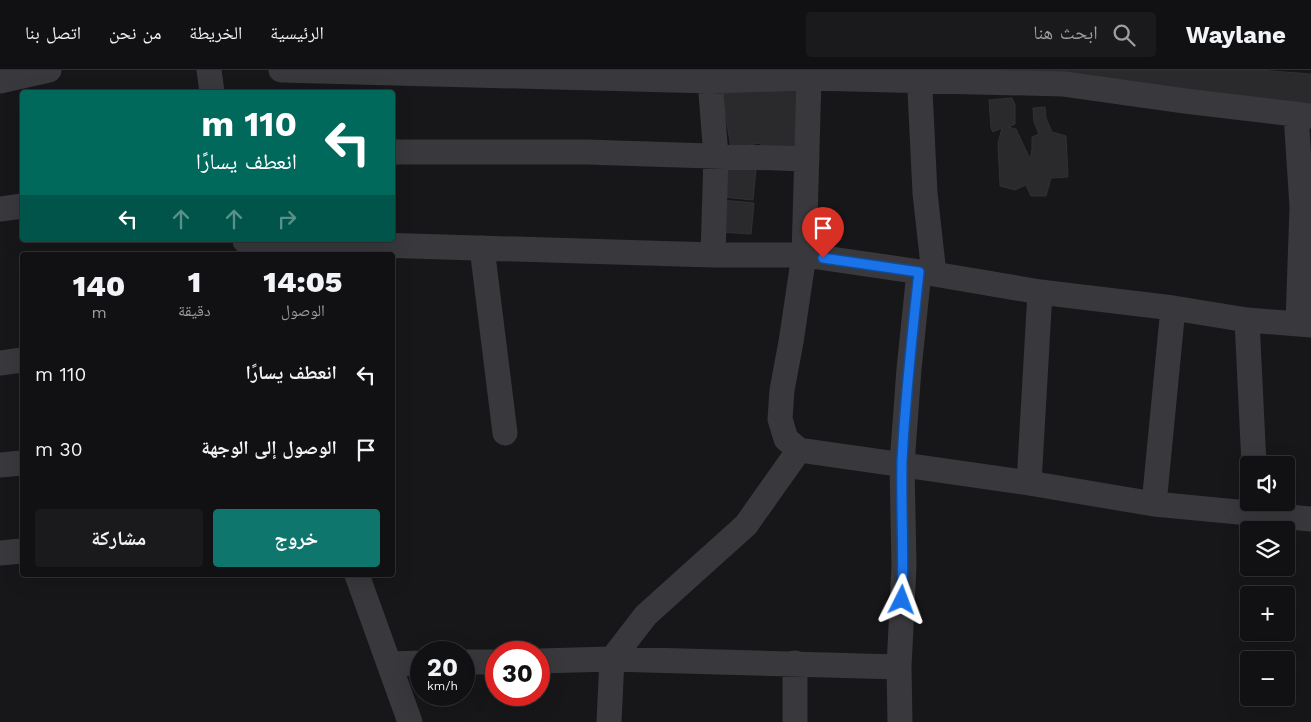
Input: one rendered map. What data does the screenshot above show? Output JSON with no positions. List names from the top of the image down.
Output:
{
  "page": {
    "header": "Waylane",
    "search": "ابحث هنا",
    "nav": [
      "الرئيسية",
      "الخريطة",
      "من نحن",
      "اتصل بنا"
    ],
    "turn": ["110 m", "انعطف يسارًا"],
    "eta": [
      "14:05",
      "الوصول",
      "1",
      "دقيقة",
      "140",
      "m"
    ],
    "list": [
      {
        "name": "انعطف يسارًا",
        "value": "110 m"
      },
      {
        "name": "الوصول إلى الوجهة",
        "value": "30 m"
      }
    ],
    "map_buttons": ["+", "−"],
    "buttons": ["خروج", "مشاركة"],
    "speed": "20 km/h",
    "limit": "30"
  }
}
